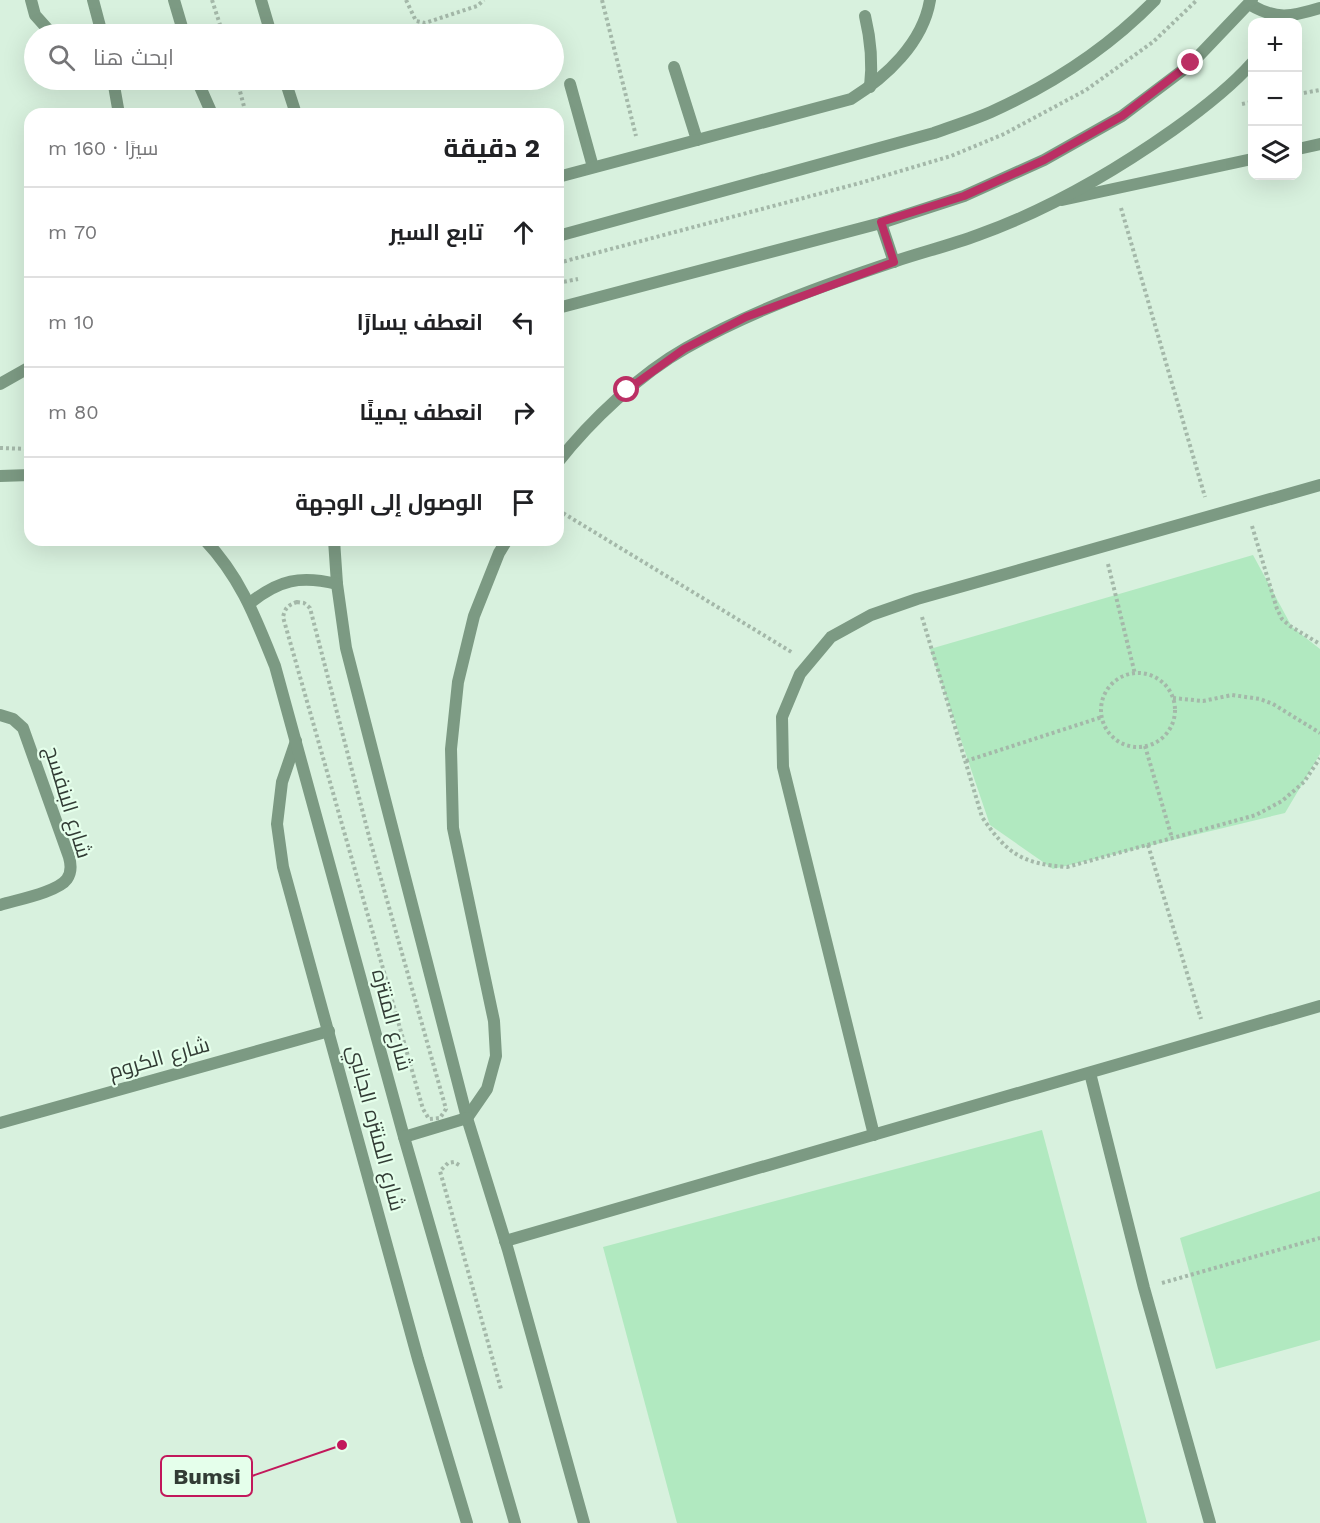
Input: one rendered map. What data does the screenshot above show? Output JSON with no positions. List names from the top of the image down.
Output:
{
  "streets": {
    "street": [
      "شارع البنفسج",
      "شارع المنتزه",
      "شارع الكروم",
      "شارع المنتزه الجانبي"
    ]
  },
  "crossings": [
    ["شارع المنتزه", "شارع المنتزه الجانبي"],
    ["شارع الكروم", "شارع المنتزه الجانبي"]
  ],
  "places": ["Bumsi"],
  "page": {
    "map_buttons": ["+", "−"],
    "search": "ابحث هنا",
    "heading": ["2 دقيقة", "سيرًا · 160 m"],
    "list": [
      ["تابع السير", "70 m"],
      ["انعطف يسارًا", "10 m"],
      ["انعطف يمينًا", "80 m"],
      "الوصول إلى الوجهة"
    ]
  }
}
